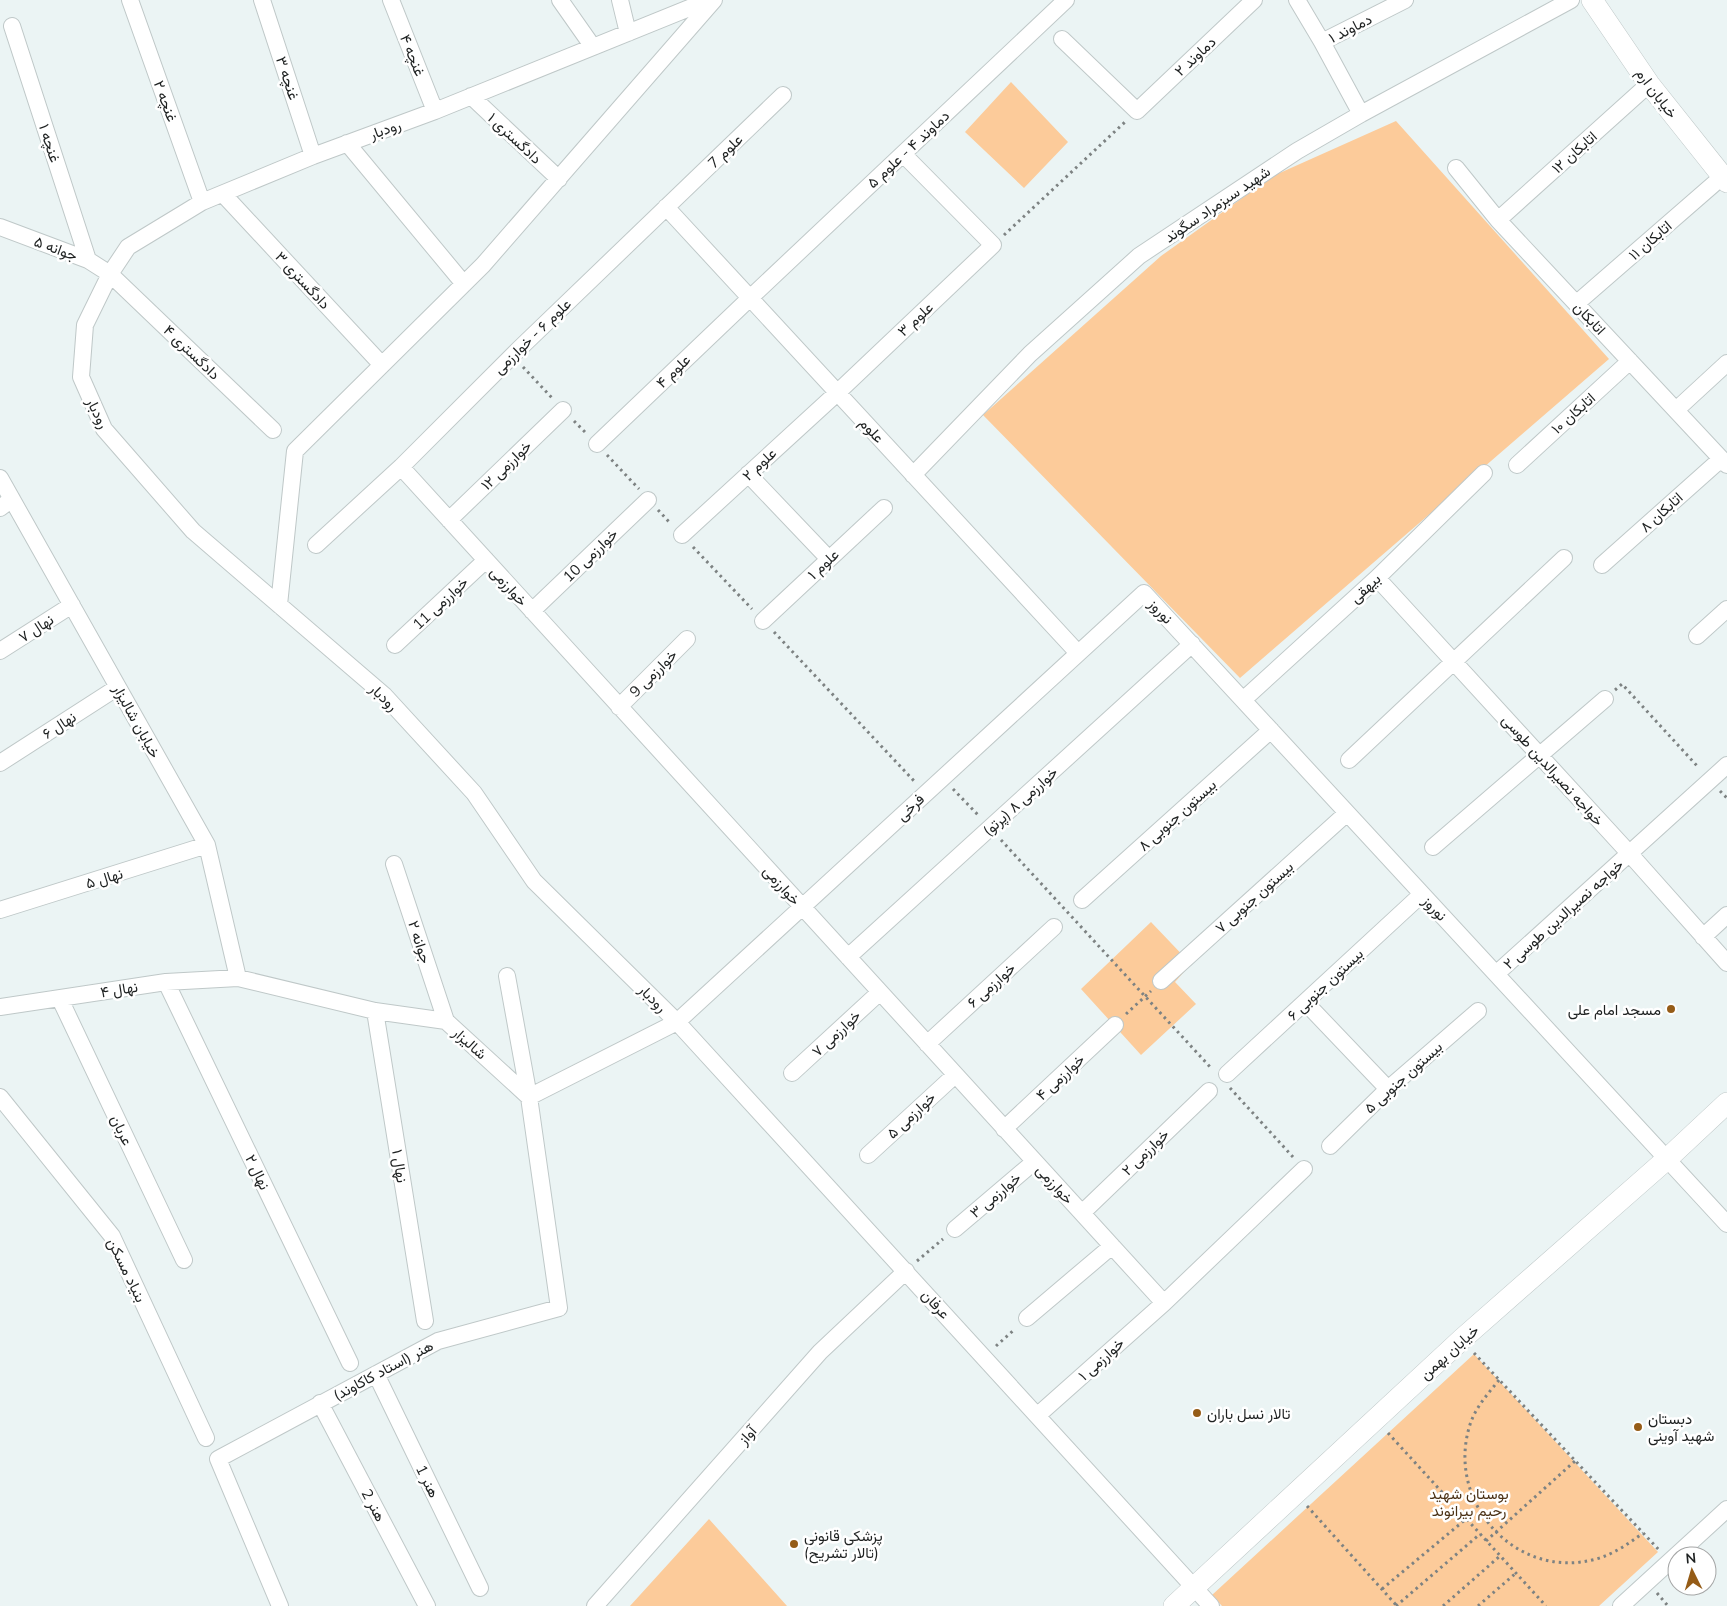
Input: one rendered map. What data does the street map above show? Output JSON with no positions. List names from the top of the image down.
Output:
{
  "streets": {
    "street": [
      "دماوند ۱",
      "غنچه ۴",
      "دماوند ۲",
      "غنچه ۳",
      "خیابان ارم",
      "غنچه ۲",
      "رودبار",
      "دادگستری ۱",
      "غنچه ۱",
      "دماوند ۴ - علوم ۵",
      "علوم 7",
      "اتابکان ۱۲",
      "شهید سبزمراد سگوند",
      "اتابکان ۱۱",
      "جوانه ۵",
      "دادگستری ۳",
      "اتابکان",
      "علوم ۳",
      "علوم ۶ - خوارزمی",
      "دادگستری ۴",
      "علوم ۴",
      "اتابکان ۱۰",
      "علوم",
      "علوم ۲",
      "خوارزمی ۱۲",
      "اتابکان ۸",
      "خوارزمی 10",
      "علوم ۱",
      "خوارزمی",
      "بیهقی",
      "خوارزمی 11",
      "نوروز",
      "نهال ۷",
      "خوارزمی 9",
      "خیابان شالیزار",
      "نهال ۶",
      "خواجه نصیرالدین طوسی",
      "خوارزمی ۸ (پرتو)",
      "فرخی",
      "بیستون جنوبی ۸",
      "نهال ۵",
      "بیستون جنوبی ۷",
      "خواجه نصیرالدین طوسی ۲",
      "جوانه ۲",
      "بیستون جنوبی ۶",
      "خوارزمی ۶",
      "نهال ۴",
      "خوارزمی ۷",
      "شالیزار",
      "خوارزمی ۴",
      "بیستون جنوبی ۵",
      "خوارزمی ۵",
      "عربان",
      "خوارزمی ۲",
      "نهال ۱",
      "نهال ۲",
      "خوارزمی ۳",
      "بنیاد مسکن",
      "عرفان",
      "خیابان بهمن",
      "خوارزمی ۱",
      "هنر (استاد کاکاوند)",
      "آواز",
      "هنر 1",
      "هنر 2"
    ]
  },
  "crossings": [
    ["غنچه ۴", "رودبار"],
    ["غنچه ۳", "رودبار"],
    ["خیابان ارم", "اتابکان ۱۲"],
    ["خیابان ارم", "اتابکان ۱۱"],
    ["غنچه ۲", "رودبار"],
    ["رودبار", "دادگستری ۱"],
    ["رودبار", "جوانه ۵"],
    ["رودبار", "دادگستری ۳"],
    ["رودبار", "دادگستری ۴"],
    ["رودبار", "فرخی"],
    ["رودبار", "عرفان"],
    ["غنچه ۱", "جوانه ۵"],
    ["دماوند ۴ - علوم ۵", "علوم ۴"],
    ["دماوند ۴ - علوم ۵", "علوم"],
    ["علوم 7", "علوم ۶ - خوارزمی"],
    ["علوم 7", "علوم"],
    ["اتابکان ۱۲", "اتابکان"],
    ["شهید سبزمراد سگوند", "علوم"],
    ["اتابکان ۱۱", "اتابکان"],
    ["جوانه ۵", "دادگستری ۴"],
    ["اتابکان", "اتابکان ۱۰"],
    ["اتابکان", "اتابکان ۸"],
    ["علوم ۳", "علوم"],
    ["علوم ۳", "علوم ۲"],
    ["علوم ۶ - خوارزمی", "علوم"],
    ["علوم ۶ - خوارزمی", "خوارزمی"],
    ["علوم ۴", "علوم"],
    ["علوم", "علوم ۲"],
    ["علوم", "فرخی"],
    ["خوارزمی ۱۲", "خوارزمی"],
    ["خوارزمی 10", "خوارزمی"],
    ["خوارزمی", "خوارزمی 11"],
    ["خوارزمی", "خوارزمی 9"],
    ["خوارزمی", "خوارزمی ۸ (پرتو)"],
    ["خوارزمی", "فرخی"],
    ["خوارزمی", "خوارزمی ۶"],
    ["خوارزمی", "خوارزمی ۷"],
    ["خوارزمی", "خوارزمی ۴"],
    ["خوارزمی", "خوارزمی ۵"],
    ["خوارزمی", "خوارزمی ۲"],
    ["خوارزمی", "خوارزمی ۳"],
    ["خوارزمی", "خوارزمی ۱"],
    ["بیهقی", "نوروز"],
    ["بیهقی", "خواجه نصیرالدین طوسی"],
    ["نوروز", "خوارزمی ۸ (پرتو)"],
    ["نوروز", "فرخی"],
    ["نوروز", "بیستون جنوبی ۸"],
    ["نوروز", "بیستون جنوبی ۷"],
    ["نوروز", "خواجه نصیرالدین طوسی ۲"],
    ["نوروز", "بیستون جنوبی ۶"],
    ["نوروز", "خیابان بهمن"],
    ["نهال ۷", "خیابان شالیزار"],
    ["خیابان شالیزار", "نهال ۶"],
    ["خیابان شالیزار", "نهال ۵"],
    ["خیابان شالیزار", "نهال ۴"],
    ["خیابان شالیزار", "شالیزار"],
    ["خواجه نصیرالدین طوسی", "خواجه نصیرالدین طوسی ۲"],
    ["فرخی", "عرفان"],
    ["جوانه ۲", "شالیزار"],
    ["نهال ۴", "شالیزار"],
    ["نهال ۴", "عربان"],
    ["نهال ۴", "نهال ۲"],
    ["شالیزار", "نهال ۱"],
    ["شالیزار", "هنر (استاد کاکاوند)"],
    ["عرفان", "خیابان بهمن"],
    ["عرفان", "خوارزمی ۱"],
    ["عرفان", "آواز"],
    ["هنر (استاد کاکاوند)", "هنر 1"],
    ["هنر (استاد کاکاوند)", "هنر 2"]
  ],
  "parks": ["بوستان شهید رحیم بیرانوند"],
  "places": [
    "مسجد امام علی",
    "تالار نسل باران",
    "دبستان شهید آوینی",
    "پزشکی قانونی (تالار تشریح)"
  ],
  "north": "top"
}
